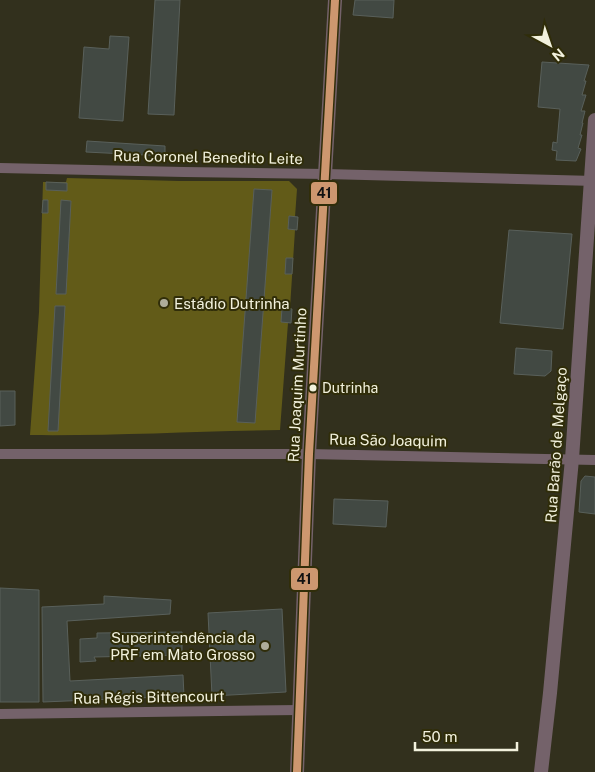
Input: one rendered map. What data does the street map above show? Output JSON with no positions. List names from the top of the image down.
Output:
{
  "streets": {
    "street": [
      "Rua Coronel Benedito Leite",
      "Rua Joaquim Murtinho",
      "Rua São Joaquim",
      "Rua Barão de Melgaço",
      "Rua Régis Bittencourt"
    ]
  },
  "crossings": [
    ["Rua Coronel Benedito Leite", "Rua Joaquim Murtinho"],
    ["Rua Coronel Benedito Leite", "Rua Barão de Melgaço"],
    ["Rua Joaquim Murtinho", "Rua São Joaquim"],
    ["Rua Joaquim Murtinho", "Rua Régis Bittencourt"],
    ["Rua São Joaquim", "Rua Barão de Melgaço"]
  ],
  "places": ["Estádio Dutrinha", "Dutrinha", "Superintendência da PRF em Mato Grosso"],
  "lines": ["transit line 41"],
  "scale_bar": "50 m",
  "north": "bottom right"
}
